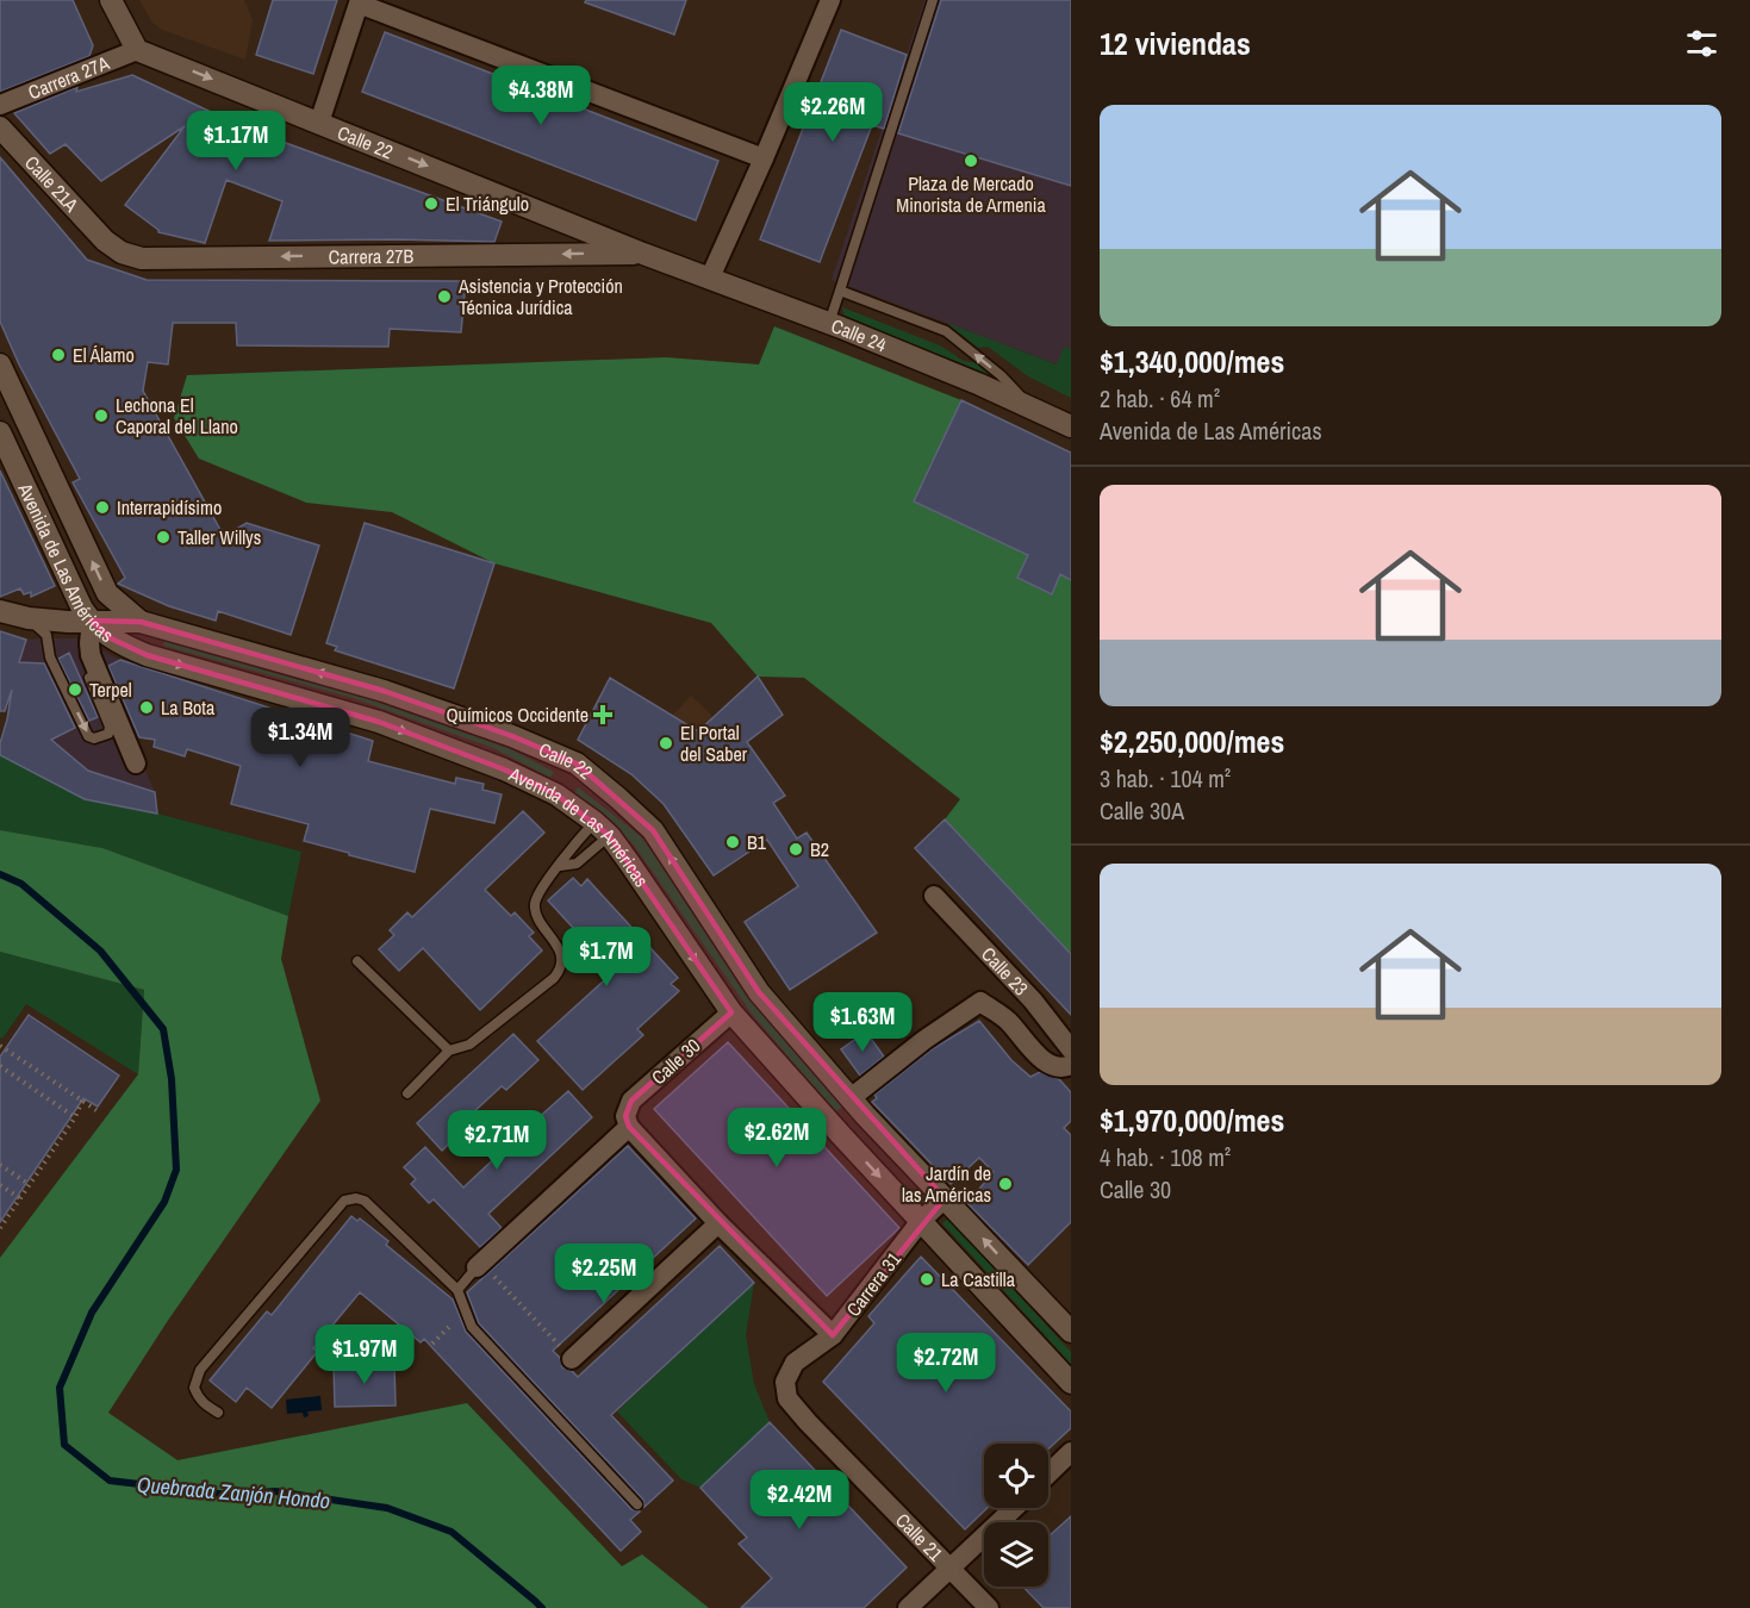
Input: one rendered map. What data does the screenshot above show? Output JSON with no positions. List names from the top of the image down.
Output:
{
  "streets": {
    "main road": [
      "Calle 22",
      "Calle 21A",
      "Carrera 27B",
      "Calle 24",
      "Avenida de Las Américas"
    ],
    "street": [
      "Carrera 27A",
      "Calle 23",
      "Calle 30",
      "Carrera 31",
      "Calle 21"
    ]
  },
  "crossings": [
    ["Carrera 27A", "Calle 22"],
    ["Calle 22", "Carrera 27B"],
    ["Calle 22", "Calle 24"],
    ["Calle 22", "Avenida de Las Américas"],
    ["Calle 21A", "Carrera 27B"],
    ["Carrera 27B", "Calle 24"],
    ["Avenida de Las Américas", "Calle 30"],
    ["Avenida de Las Américas", "Carrera 31"],
    ["Carrera 31", "Calle 21"]
  ],
  "one_way": ["Carrera 27B"],
  "water": ["Quebrada Zanjón Hondo"],
  "places": {
    "other": [
      "Plaza de Mercado Minorista de Armenia",
      "El Triángulo",
      "Asistencia y Protección Técnica Jurídica",
      "El Álamo",
      "Lechona El Caporal del Llano",
      "Interrapidísimo",
      "Taller Willys",
      "Terpel",
      "La Bota",
      "El Portal del Saber",
      "B1",
      "B2",
      "Jardín de las Américas",
      "La Castilla"
    ],
    "health": ["Químicos Occidente"]
  },
  "page": {
    "heading": "12 viviendas",
    "price": [
      "$4.38M",
      "$2.26M",
      "$1.17M",
      "$1.34M",
      "$1.7M",
      "$1.63M",
      "$2.62M",
      "$2.71M",
      "$2.25M",
      "$1.97M",
      "$2.72M",
      "$2.42M"
    ],
    "list": [
      {
        "name": "$1,340,000/mes",
        "note": "2 hab. · 64 m² · Avenida de Las Américas"
      },
      {
        "name": "$2,250,000/mes",
        "note": "3 hab. · 104 m² · Calle 30A"
      },
      {
        "name": "$1,970,000/mes",
        "note": "4 hab. · 108 m² · Calle 30"
      }
    ]
  }
}
